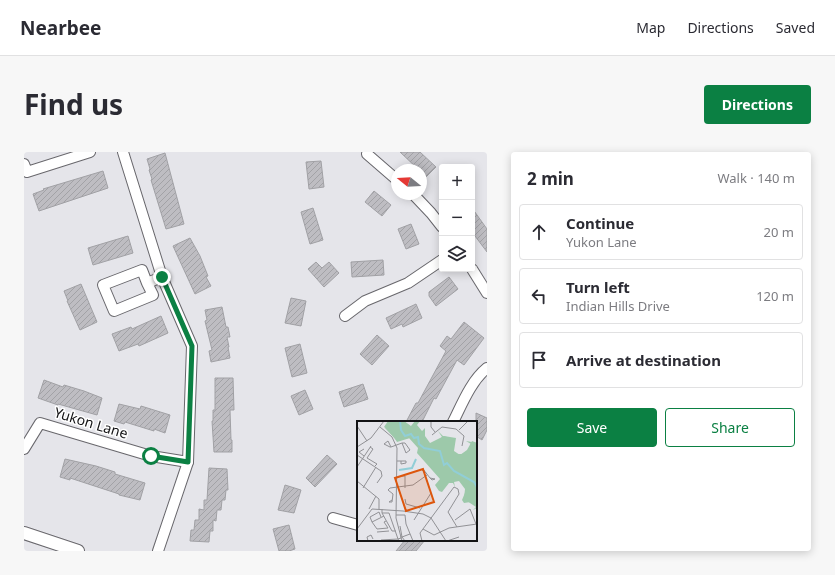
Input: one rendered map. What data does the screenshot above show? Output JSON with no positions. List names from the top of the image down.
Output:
{
  "streets": {
    "street": ["Yukon Lane"]
  },
  "north": "left",
  "page": {
    "header": "Nearbee",
    "nav": ["Map", "Directions", "Saved"],
    "title": "Find us",
    "buttons": [
      "Directions",
      ["Save", "Share"]
    ],
    "heading": ["2 min", "Walk · 140 m"],
    "map_buttons": ["+", "−"],
    "list": [
      ["Continue", "Yukon Lane", "20 m"],
      ["Turn left", "Indian Hills Drive", "120 m"],
      "Arrive at destination"
    ]
  }
}
